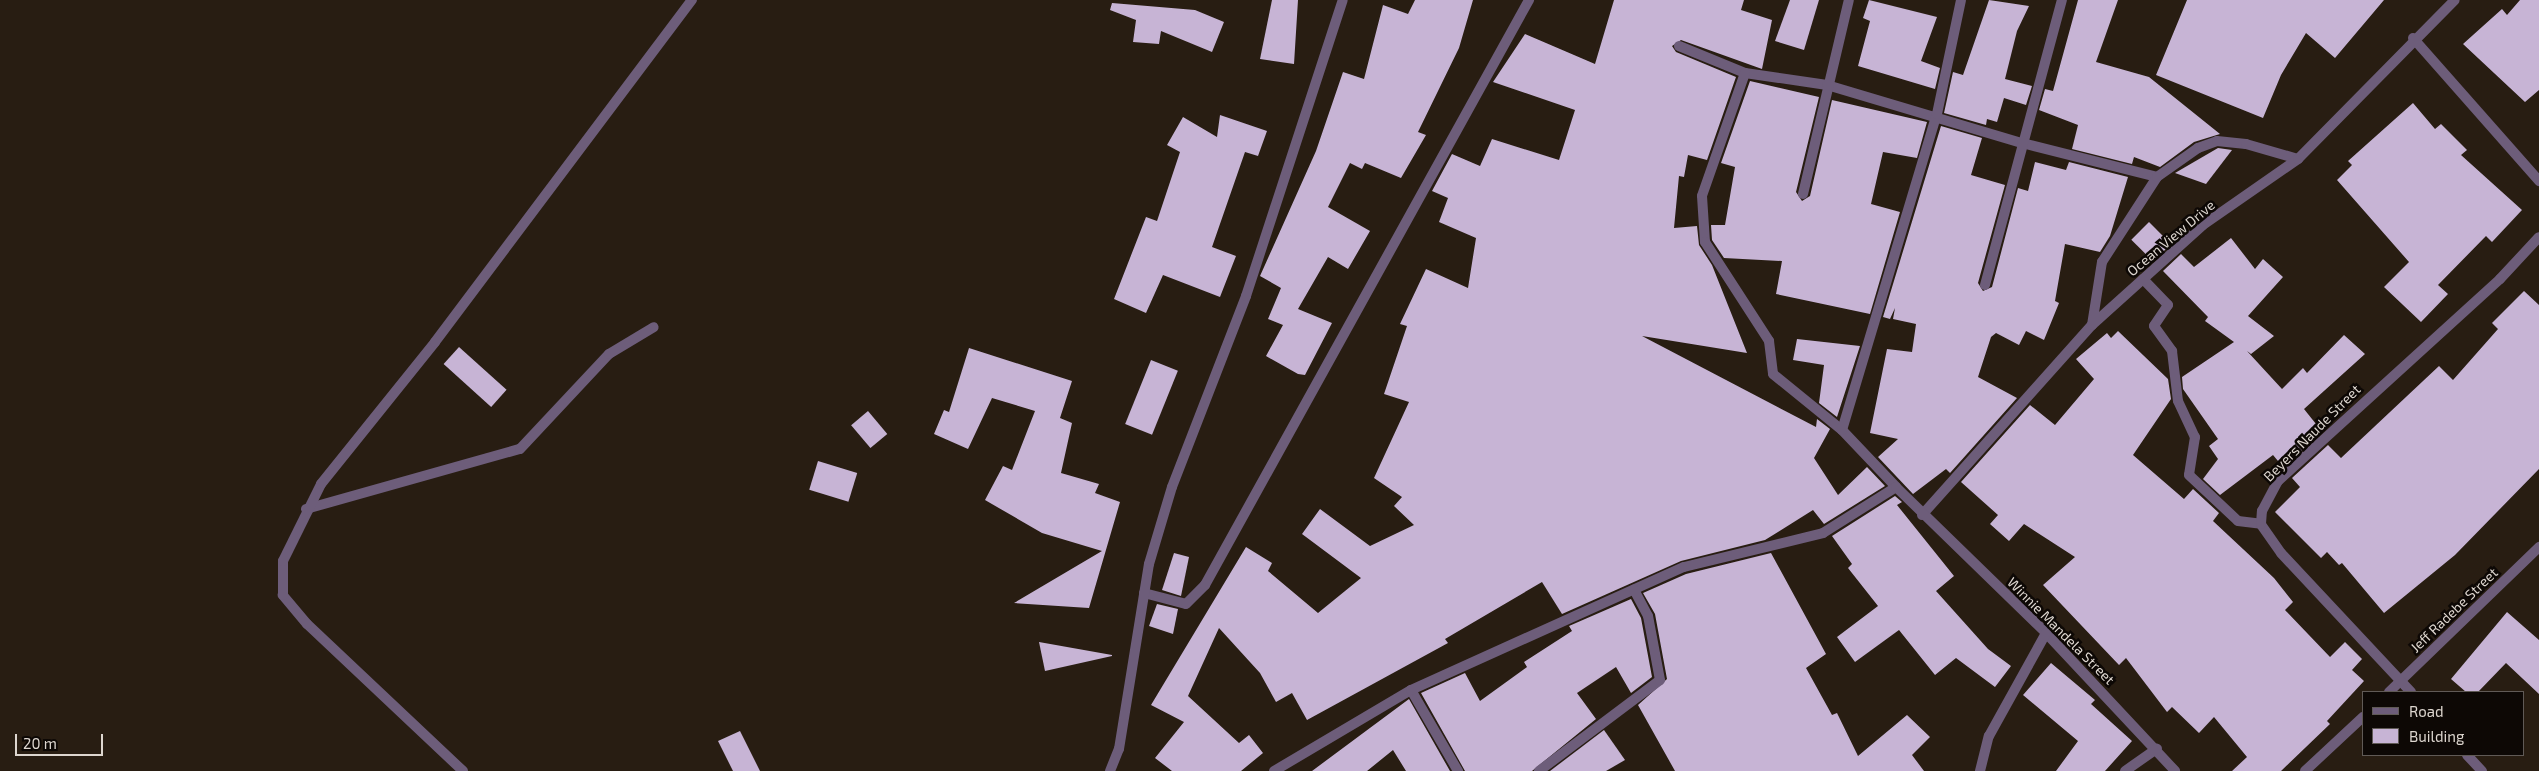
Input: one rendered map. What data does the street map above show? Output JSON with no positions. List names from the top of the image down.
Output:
{
  "streets": {
    "street": [
      "Ocean View Drive",
      "Beyers Naude Street",
      "Jeff Radebe Street",
      "Winnie Mandela Street"
    ]
  },
  "crossings": [
    ["Ocean View Drive", "Winnie Mandela Street"]
  ],
  "legend": ["Road", "Building"],
  "scale_bar": "20 m"
}
